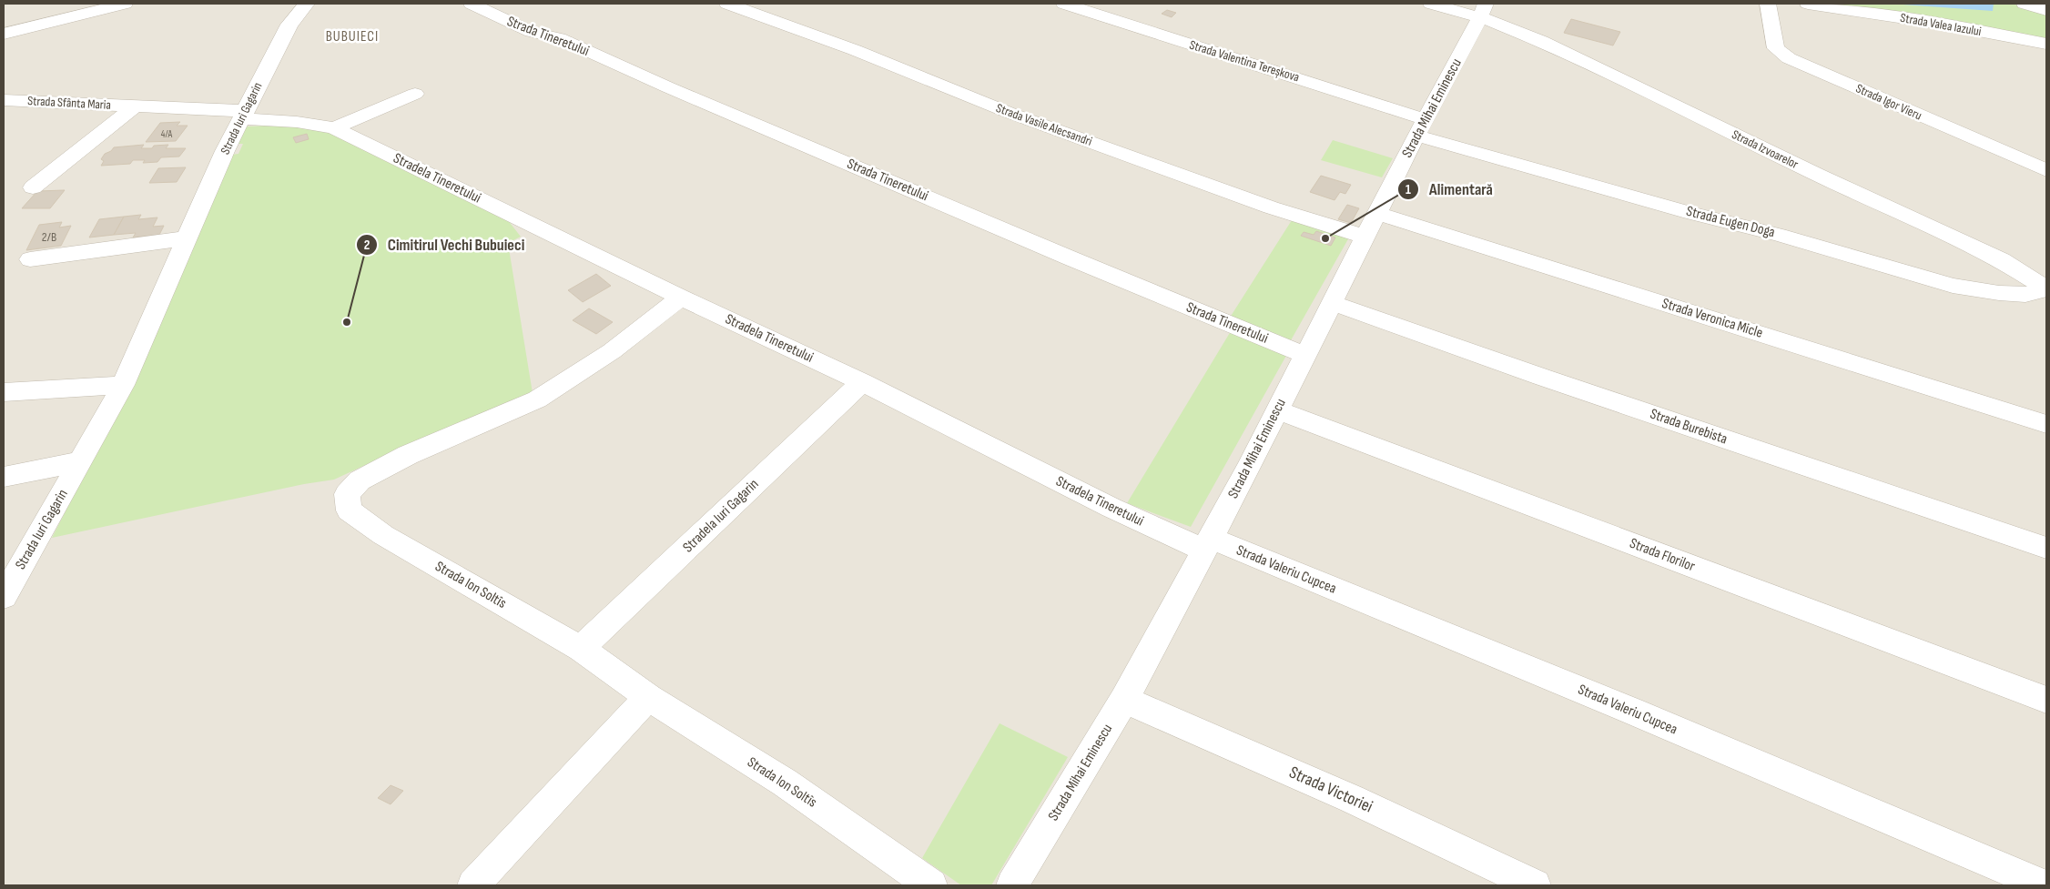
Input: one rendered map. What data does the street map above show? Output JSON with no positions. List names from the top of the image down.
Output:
{
  "streets": {
    "street": [
      "Strada Valea Iazului",
      "Strada Tineretului",
      "Strada Valentina Tereșkova",
      "Strada Igor Vieru",
      "Strada Sfânta Maria",
      "Strada Mihai Eminescu",
      "Strada Iuri Gagarin",
      "Strada Vasile Alecsandri",
      "Strada Izvoarelor",
      "Stradela Tineretului",
      "Strada Eugen Doga",
      "Strada Veronica Micle",
      "Strada Burebista",
      "Stradela Iuri Gagarin",
      "Strada Florilor",
      "Strada Valeriu Cupcea",
      "Strada Ion Soltîs",
      "Strada Victoriei"
    ]
  },
  "crossings": [
    ["Strada Tineretului", "Strada Mihai Eminescu"],
    ["Strada Valentina Tereșkova", "Strada Mihai Eminescu"],
    ["Strada Valentina Tereșkova", "Strada Eugen Doga"],
    ["Strada Sfânta Maria", "Strada Iuri Gagarin"],
    ["Strada Sfânta Maria", "Stradela Tineretului"],
    ["Strada Mihai Eminescu", "Strada Vasile Alecsandri"],
    ["Strada Mihai Eminescu", "Strada Izvoarelor"],
    ["Strada Mihai Eminescu", "Stradela Tineretului"],
    ["Strada Mihai Eminescu", "Strada Eugen Doga"],
    ["Strada Mihai Eminescu", "Strada Veronica Micle"],
    ["Strada Mihai Eminescu", "Strada Burebista"],
    ["Strada Mihai Eminescu", "Strada Florilor"],
    ["Strada Mihai Eminescu", "Strada Valeriu Cupcea"],
    ["Strada Mihai Eminescu", "Strada Victoriei"],
    ["Strada Iuri Gagarin", "Stradela Tineretului"],
    ["Strada Izvoarelor", "Strada Eugen Doga"],
    ["Stradela Tineretului", "Stradela Iuri Gagarin"],
    ["Stradela Tineretului", "Strada Valeriu Cupcea"],
    ["Stradela Tineretului", "Strada Ion Soltîs"],
    ["Stradela Iuri Gagarin", "Strada Ion Soltîs"]
  ],
  "districts": ["BUBUIECI"],
  "places": ["Alimentară", "Cimitirul Vechi Bubuieci"],
  "house_numbers": ["4/A", "2/B"]
}
